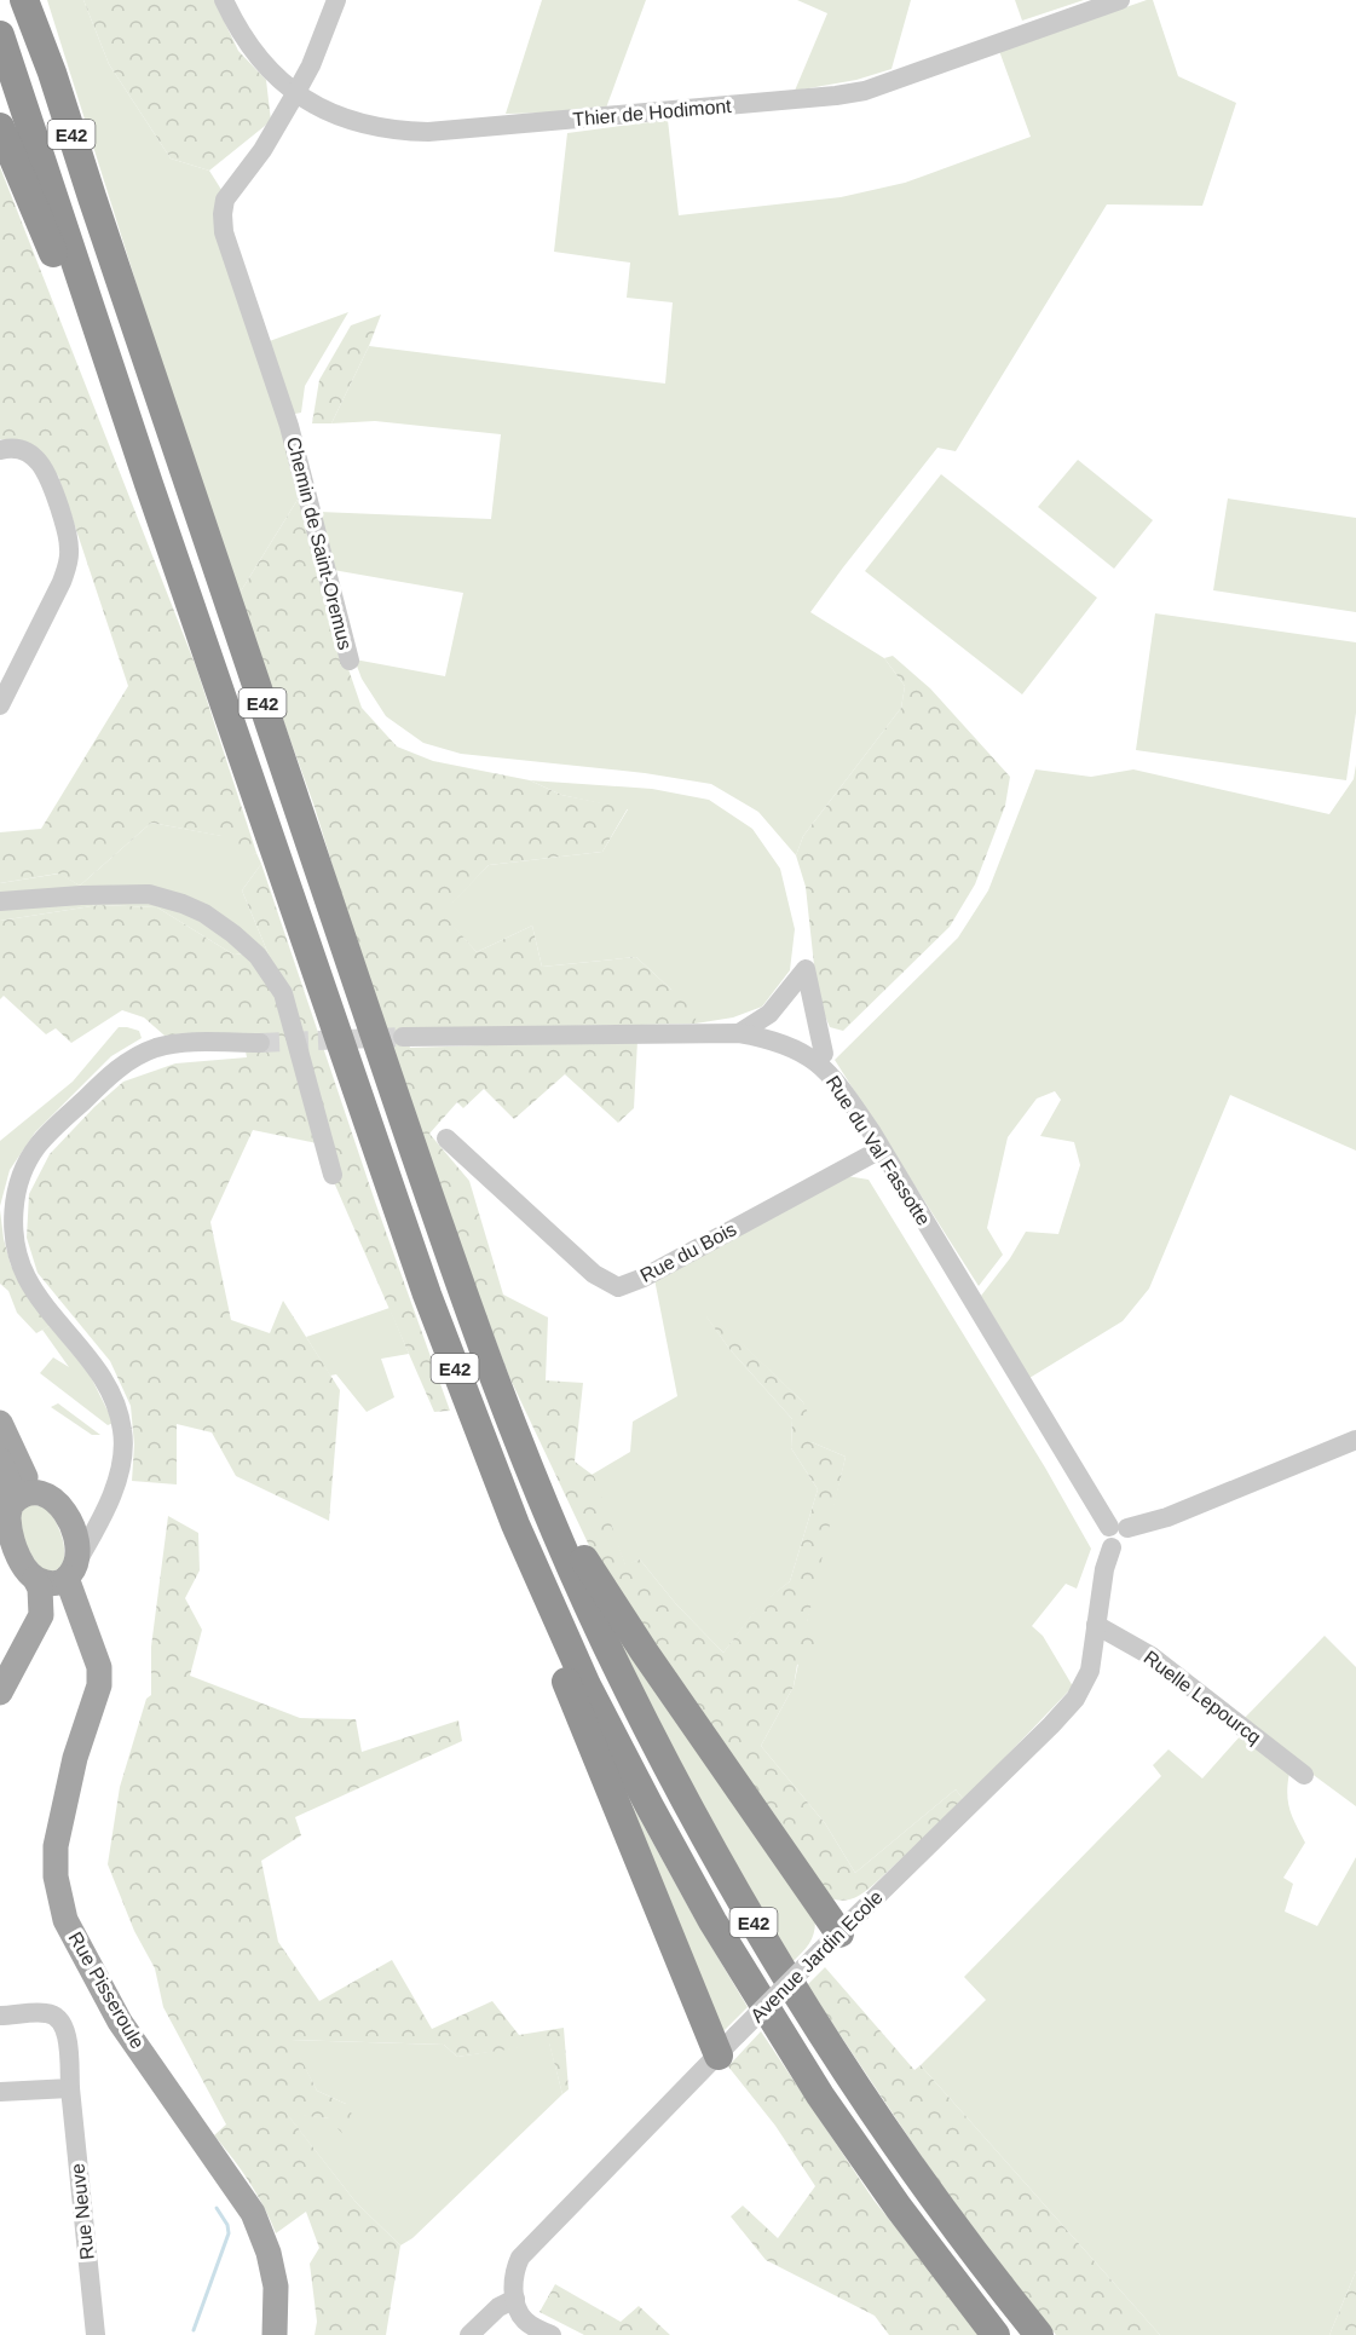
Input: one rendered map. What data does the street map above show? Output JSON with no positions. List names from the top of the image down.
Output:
{
  "streets": {
    "highway": ["E42"],
    "main road": ["Rue Pisseroule"],
    "street": [
      "Thier de Hodimont",
      "Chemin de Saint-Oremus",
      "Rue du Val Fassotte",
      "Rue du Bois",
      "Ruelle Lepourcq",
      "Avenue Jardin Ecole",
      "Rue Neuve"
    ]
  },
  "crossings": [
    ["Thier de Hodimont", "Chemin de Saint-Oremus"],
    ["Rue du Val Fassotte", "Rue du Bois"],
    ["Rue du Val Fassotte", "Avenue Jardin Ecole"],
    ["Ruelle Lepourcq", "Avenue Jardin Ecole"]
  ]
}
